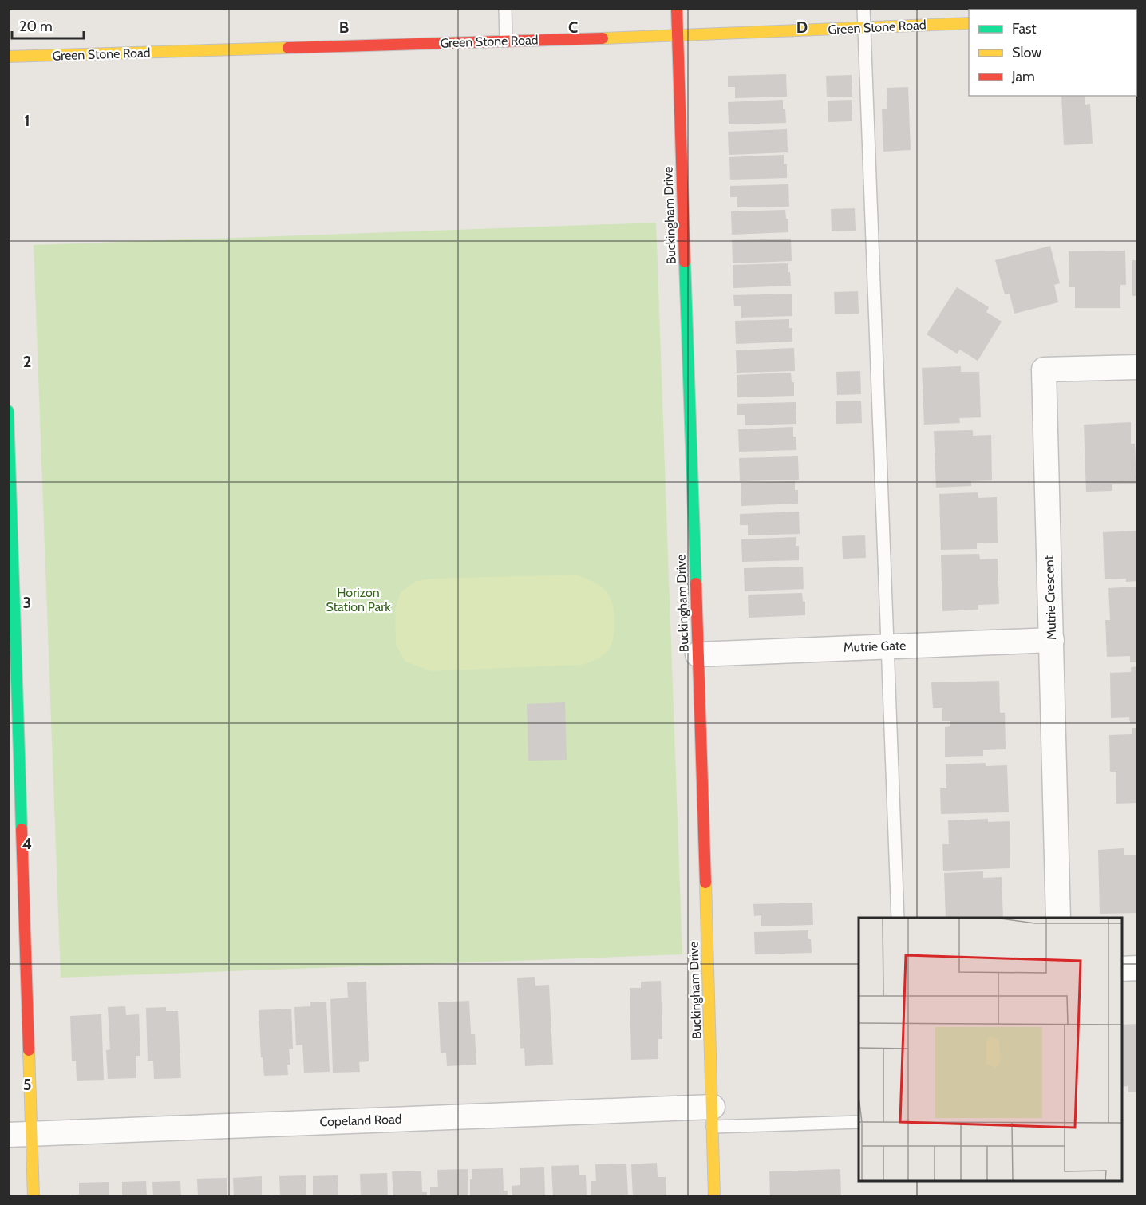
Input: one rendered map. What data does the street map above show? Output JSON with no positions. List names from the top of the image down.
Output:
{
  "streets": {
    "street": [
      "Green Stone Road",
      "Buckingham Drive",
      "Mutrie Crescent",
      "Mutrie Gate",
      "Copeland Road"
    ]
  },
  "crossings": [
    ["Green Stone Road", "Buckingham Drive"],
    ["Buckingham Drive", "Mutrie Gate"],
    ["Buckingham Drive", "Copeland Road"],
    ["Mutrie Crescent", "Mutrie Gate"]
  ],
  "parks": ["Horizon Station Park"],
  "legend": ["Fast", "Slow", "Jam"],
  "scale_bar": "20 m",
  "grid": {
    "columns": ["B", "C", "D"],
    "rows": [
      "1",
      "2",
      "3",
      "4",
      "5"
    ]
  }
}
